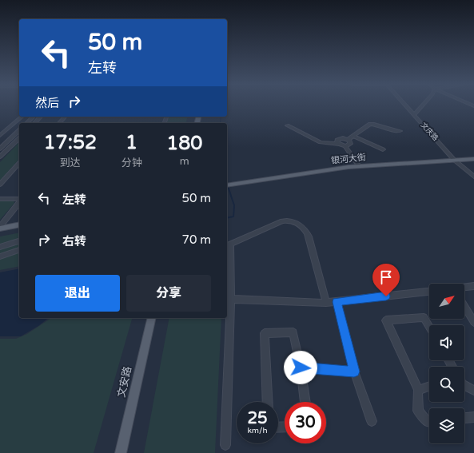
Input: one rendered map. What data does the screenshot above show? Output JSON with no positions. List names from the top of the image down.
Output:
{
  "streets": {
    "main road": ["银河大街", "文安路"],
    "street": ["文庆路"]
  },
  "crossings": [
    ["文庆路", "银河大街"]
  ],
  "north": "top right",
  "page": {
    "turn": ["50 m", "左转"],
    "then": "然后",
    "eta": [
      "17:52",
      "到达",
      "1",
      "分钟",
      "180",
      "m"
    ],
    "list": [
      {
        "name": "左转",
        "value": "50 m"
      },
      {
        "name": "右转",
        "value": "70 m"
      }
    ],
    "buttons": ["退出", "分享"],
    "speed": "25 km/h",
    "limit": "30"
  }
}
